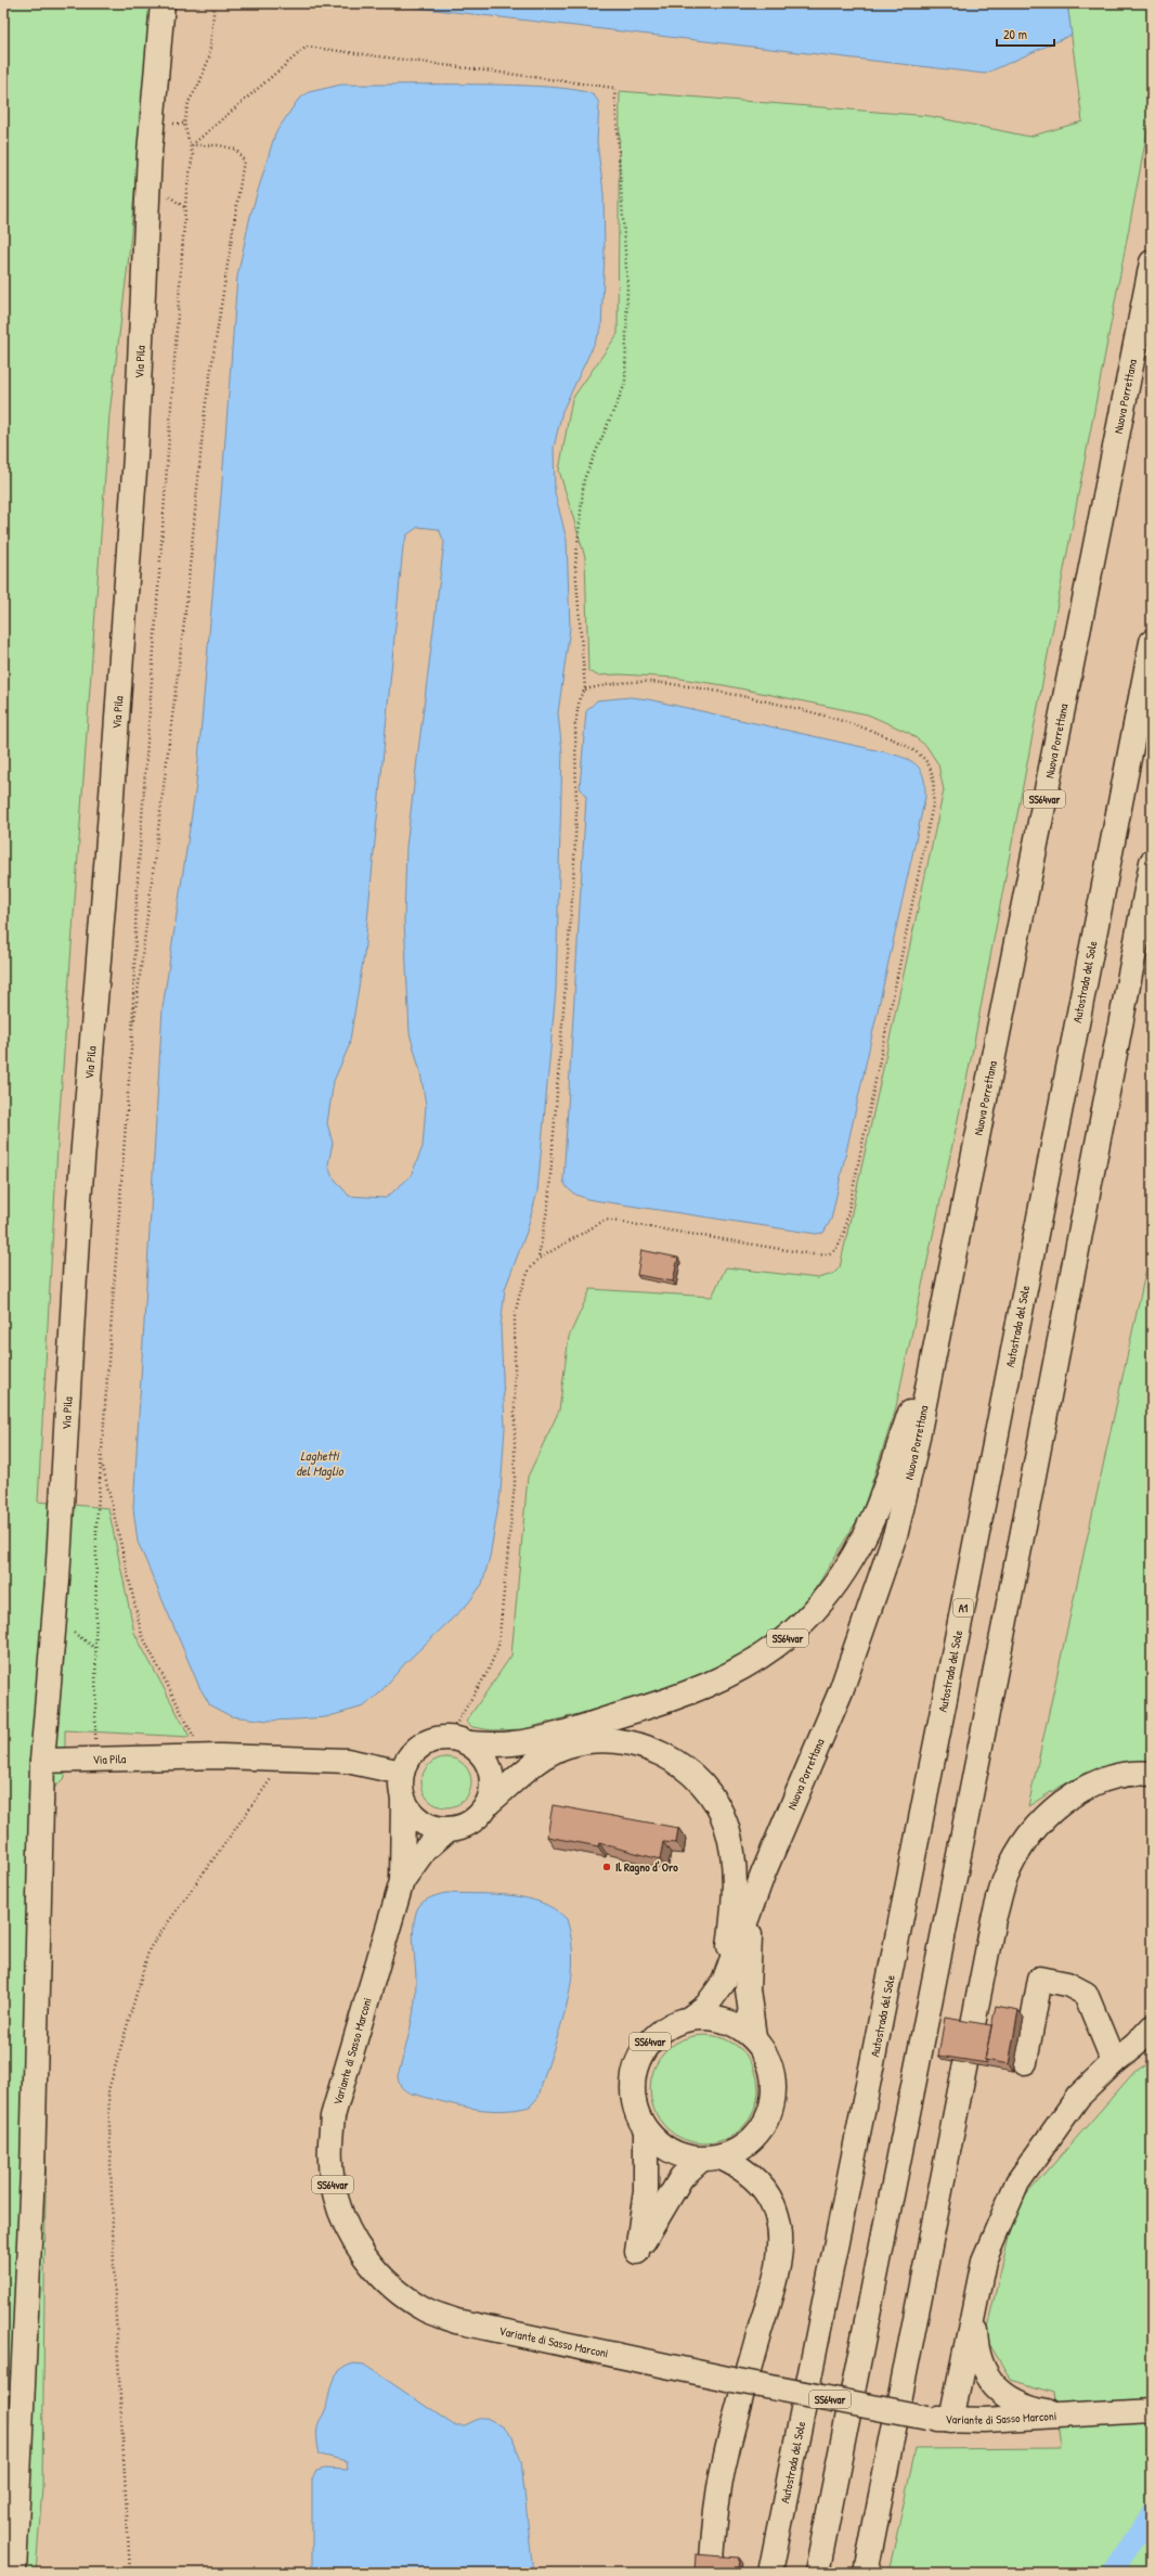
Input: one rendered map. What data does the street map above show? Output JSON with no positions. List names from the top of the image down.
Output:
{
  "streets": {
    "main road": [
      "Via Pila",
      "Nuova Porrettana",
      "SS64var",
      "Autostrada del Sole",
      "A1",
      "Variante di Sasso Marconi"
    ]
  },
  "crossings": [
    ["Via Pila", "SS64var"],
    ["Nuova Porrettana", "SS64var"],
    ["SS64var", "Variante di Sasso Marconi"]
  ],
  "water": ["Laghetti del Maglio"],
  "places": ["Il Ragno d' Oro"],
  "scale_bar": "20 m"
}
